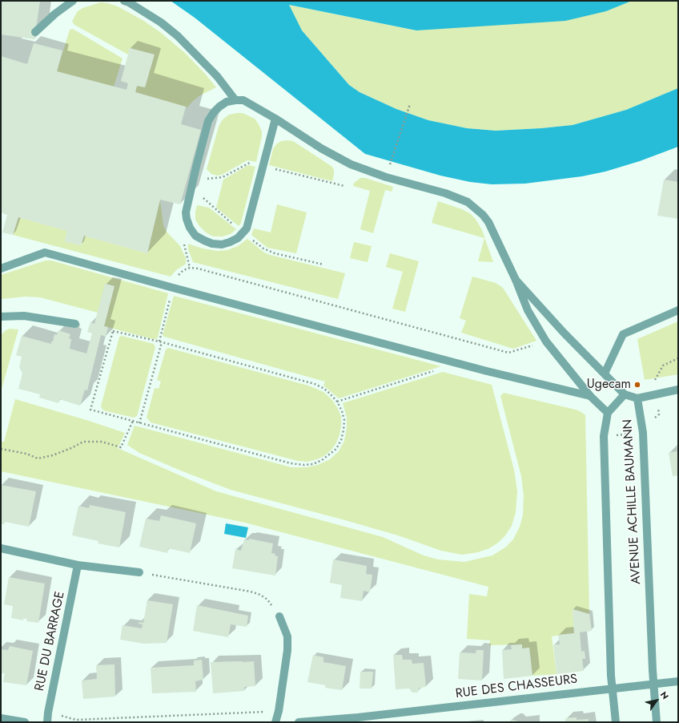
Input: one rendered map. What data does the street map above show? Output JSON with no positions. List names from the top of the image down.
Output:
{
  "streets": {
    "street": ["AVENUE ACHILLE BAUMANN", "RUE DU BARRAGE", "RUE DES CHASSEURS"]
  },
  "crossings": [
    ["AVENUE ACHILLE BAUMANN", "RUE DES CHASSEURS"]
  ],
  "places": ["Ugecam"],
  "north": "top right"
}
